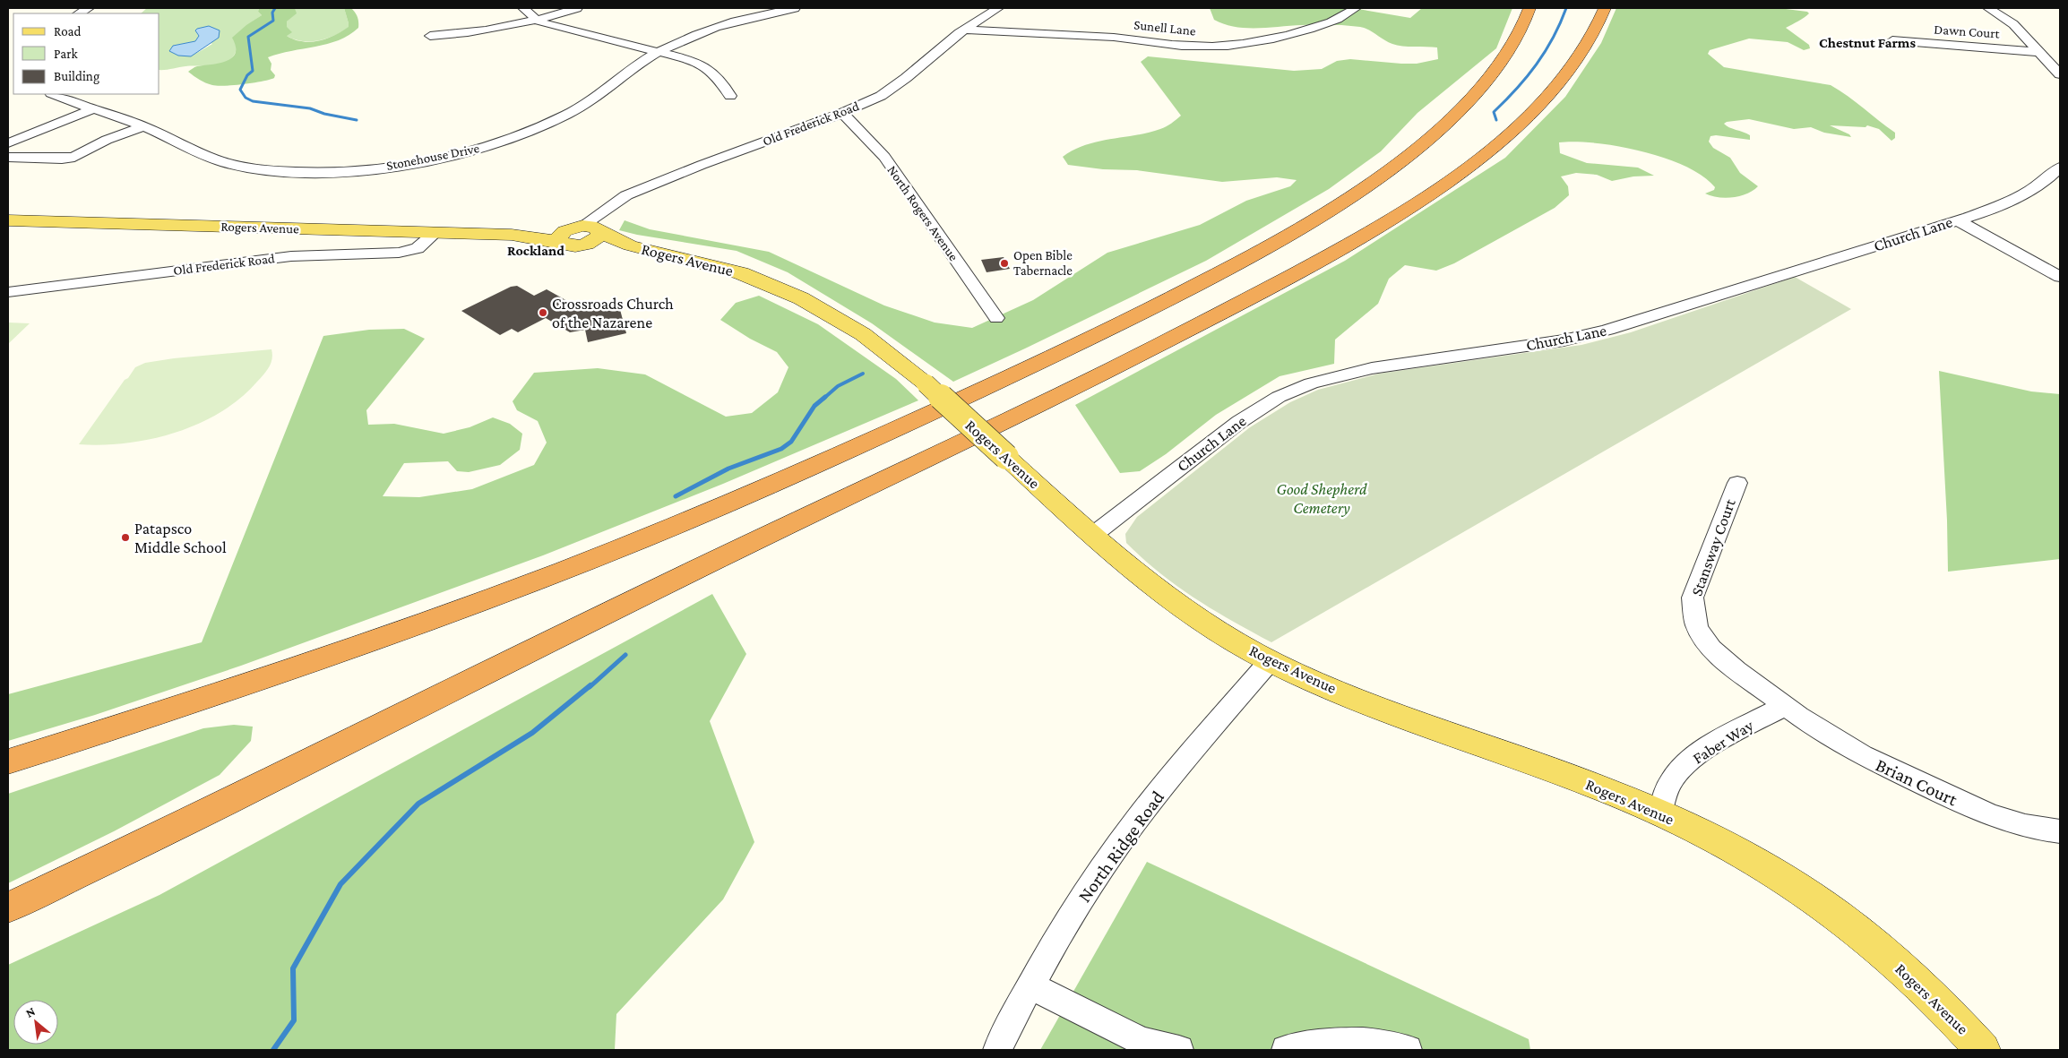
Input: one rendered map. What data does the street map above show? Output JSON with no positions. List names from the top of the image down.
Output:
{
  "streets": {
    "main road": ["Rogers Avenue"],
    "street": [
      "Sunell Lane",
      "Dawn Court",
      "Old Frederick Road",
      "Stonehouse Drive",
      "North Rogers Avenue",
      "Church Lane",
      "Stansway Court",
      "Faber Way",
      "Brian Court",
      "North Ridge Road"
    ]
  },
  "crossings": [
    ["Sunell Lane", "Old Frederick Road"],
    ["Old Frederick Road", "North Rogers Avenue"],
    ["Old Frederick Road", "Rogers Avenue"],
    ["Rogers Avenue", "Church Lane"],
    ["Rogers Avenue", "Faber Way"],
    ["Rogers Avenue", "North Ridge Road"],
    ["Stansway Court", "Faber Way"],
    ["Stansway Court", "Brian Court"],
    ["Faber Way", "Brian Court"]
  ],
  "districts": ["Chestnut Farms", "Rockland"],
  "parks": ["Good Shepherd Cemetery"],
  "places": ["Open Bible Tabernacle", "Crossroads Church of the Nazarene", "Patapsco Middle School"],
  "legend": ["Road", "Park", "Building"],
  "north": "top left"
}
